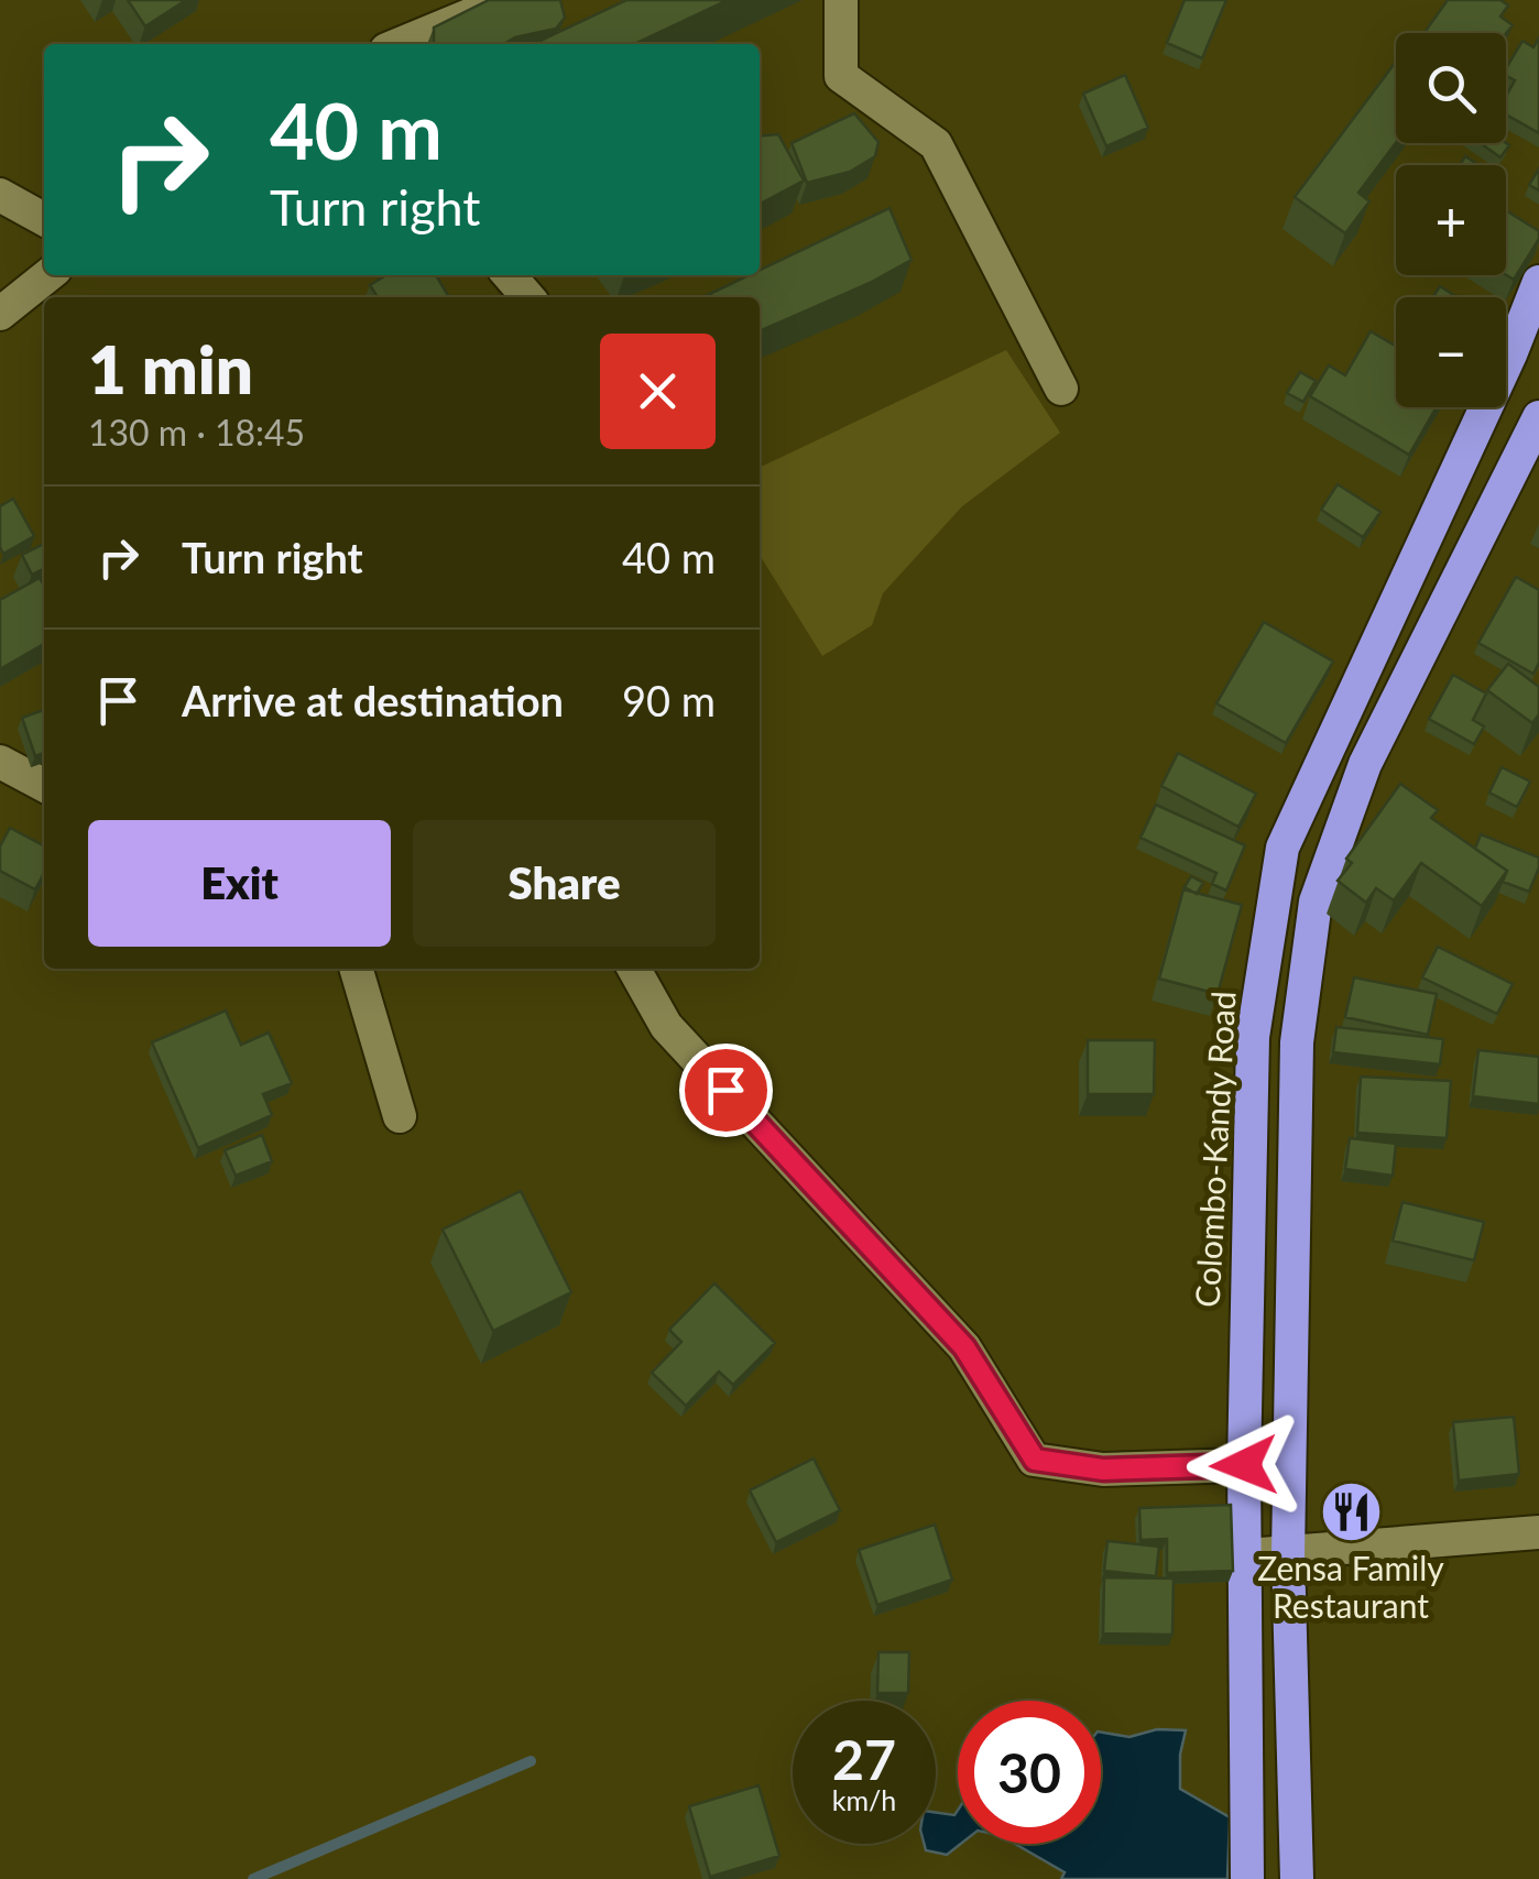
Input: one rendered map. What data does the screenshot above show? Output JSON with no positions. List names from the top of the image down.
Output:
{
  "streets": {
    "highway": ["Colombo-Kandy Road"]
  },
  "places": {
    "restaurant": ["Zensa Family Restaurant"]
  },
  "page": {
    "map_buttons": ["+", "−"],
    "turn": ["40 m", "Turn right"],
    "heading": ["1 min", "130 m · 18:45"],
    "list": [
      {
        "name": "Turn right",
        "value": "40 m"
      },
      {
        "name": "Arrive at destination",
        "value": "90 m"
      }
    ],
    "buttons": ["Exit", "Share"],
    "speed": "27 km/h",
    "limit": "30"
  }
}
